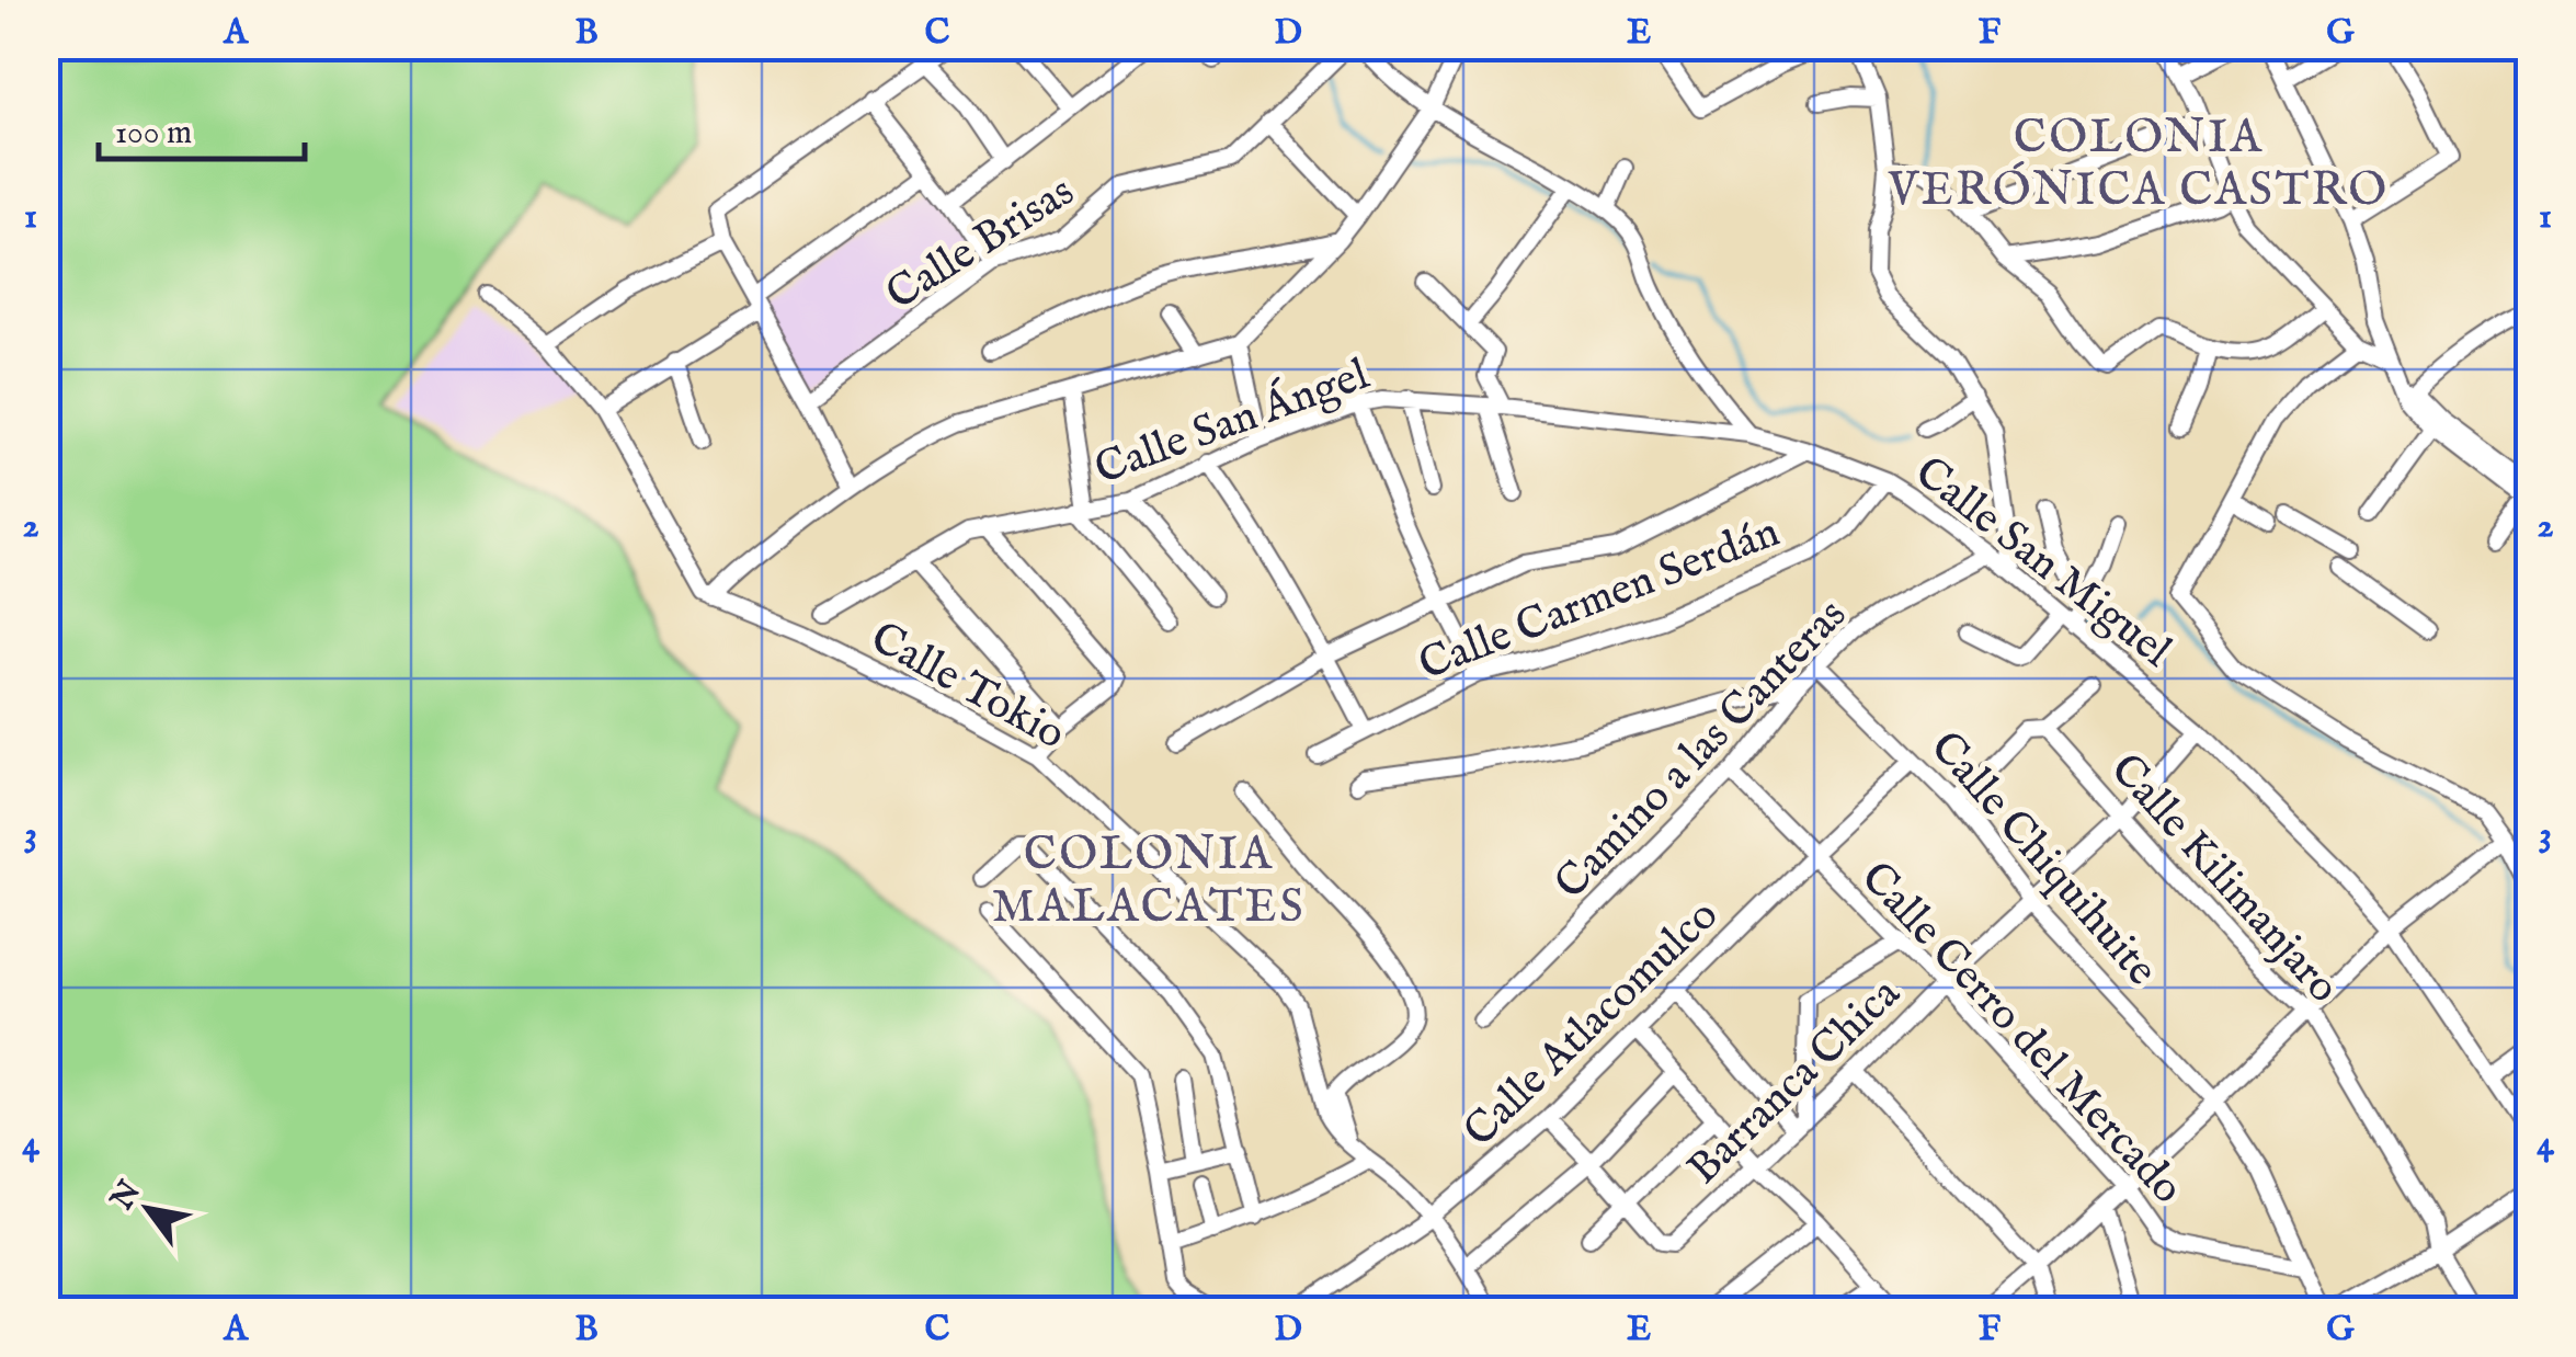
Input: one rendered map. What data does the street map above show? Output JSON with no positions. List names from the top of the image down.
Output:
{
  "streets": {
    "street": [
      "Calle Brisas",
      "Calle San Ángel",
      "Calle San Miguel",
      "Calle Carmen Serdán",
      "Calle Tokio",
      "Camino a las Canteras",
      "Calle Chiquihuite",
      "Calle Kilimanjaro",
      "Calle Atlacomulco",
      "Calle Cerro del Mercado",
      "Barranca Chica"
    ]
  },
  "crossings": [
    ["Calle San Ángel", "Calle San Miguel"],
    ["Calle San Miguel", "Calle Carmen Serdán"],
    ["Calle San Miguel", "Camino a las Canteras"],
    ["Calle San Miguel", "Barranca Chica"],
    ["Calle Tokio", "Calle Atlacomulco"],
    ["Camino a las Canteras", "Calle Chiquihuite"],
    ["Camino a las Canteras", "Calle Cerro del Mercado"],
    ["Calle Chiquihuite", "Calle Kilimanjaro"],
    ["Calle Chiquihuite", "Calle Atlacomulco"],
    ["Calle Chiquihuite", "Calle Cerro del Mercado"],
    ["Calle Chiquihuite", "Barranca Chica"],
    ["Calle Kilimanjaro", "Barranca Chica"],
    ["Calle Atlacomulco", "Calle Cerro del Mercado"],
    ["Calle Cerro del Mercado", "Barranca Chica"]
  ],
  "districts": ["COLONIA VERÓNICA CASTRO", "COLONIA MALACATES"],
  "scale_bar": "100 m",
  "north": "top left",
  "grid": {
    "columns": [
      "A",
      "B",
      "C",
      "D",
      "E",
      "F",
      "G"
    ],
    "rows": [
      "1",
      "2",
      "3",
      "4"
    ]
  }
}
